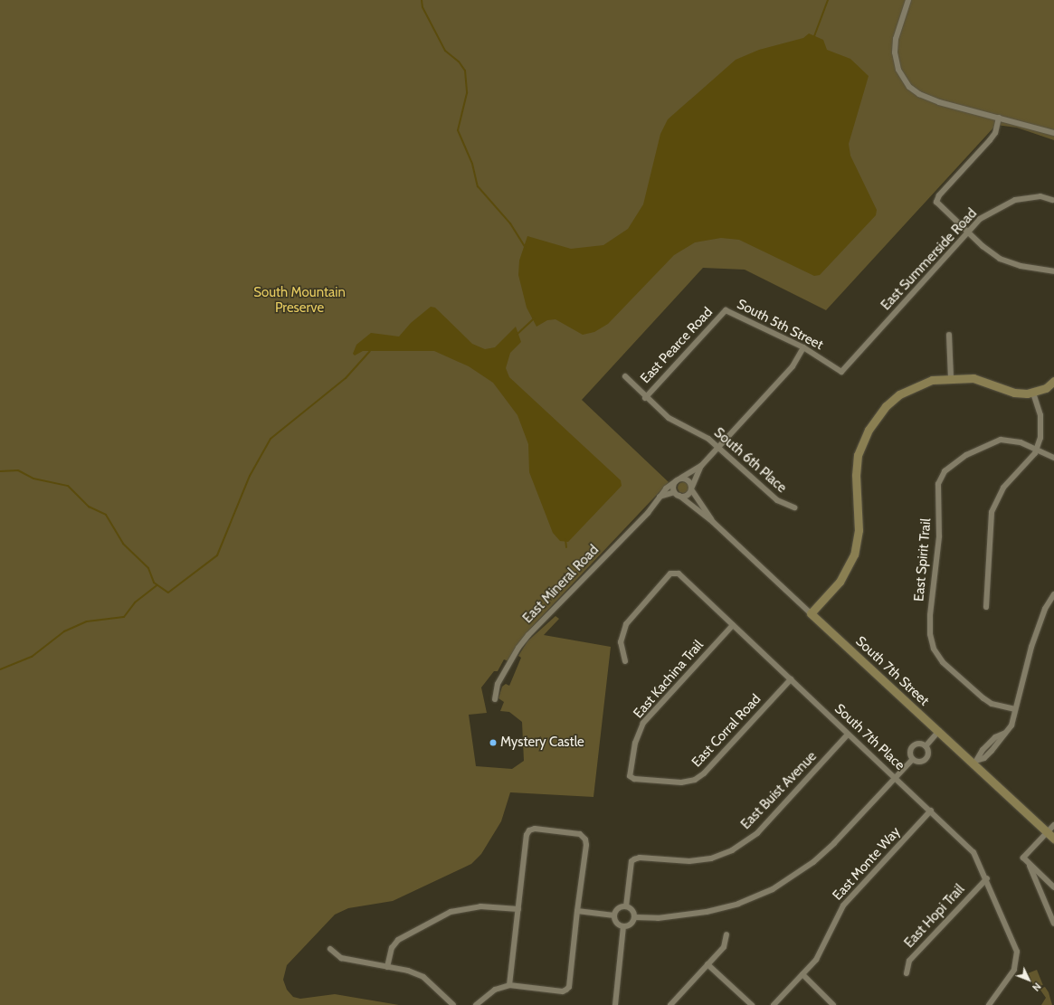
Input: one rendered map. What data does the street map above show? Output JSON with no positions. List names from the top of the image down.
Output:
{
  "streets": {
    "street": [
      "East Summerside Road",
      "South 5th Street",
      "East Pearce Road",
      "South 6th Place",
      "East Spirit Trail",
      "East Mineral Road",
      "South 7th Street",
      "East Kachina Trail",
      "East Corral Road",
      "South 7th Place",
      "East Buist Avenue",
      "East Monte Way",
      "East Hopi Trail"
    ]
  },
  "crossings": [
    ["East Summerside Road", "South 5th Street"],
    ["South 5th Street", "East Pearce Road"],
    ["South 5th Street", "East Mineral Road"],
    ["East Pearce Road", "South 6th Place"],
    ["South 6th Place", "East Mineral Road"],
    ["East Mineral Road", "South 7th Street"],
    ["East Kachina Trail", "East Corral Road"],
    ["East Kachina Trail", "South 7th Place"],
    ["East Corral Road", "South 7th Place"],
    ["South 7th Place", "East Buist Avenue"],
    ["South 7th Place", "East Monte Way"],
    ["South 7th Place", "East Hopi Trail"]
  ],
  "parks": ["South Mountain Preserve"],
  "places": ["Mystery Castle"],
  "north": "bottom right"
}
